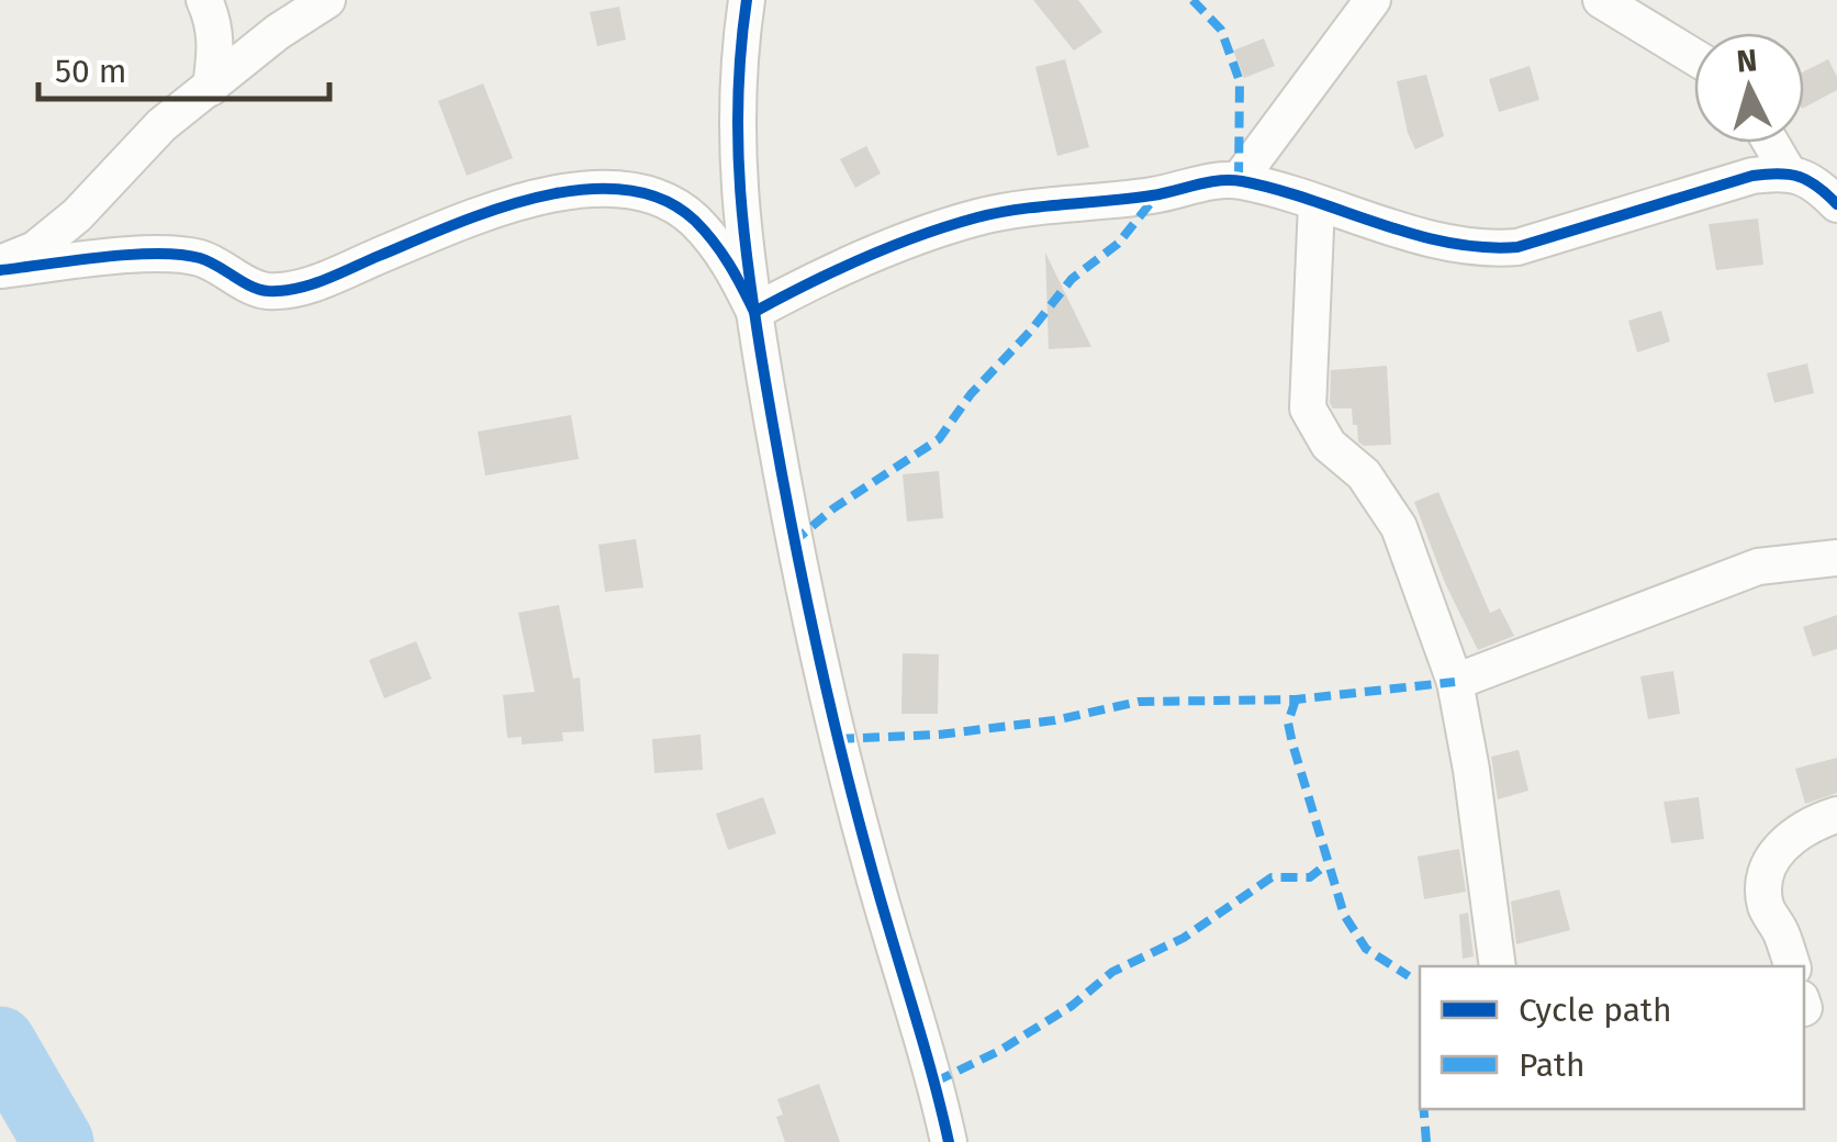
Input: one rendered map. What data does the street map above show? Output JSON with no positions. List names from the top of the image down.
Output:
{
  "legend": ["Cycle path", "Path"],
  "scale_bar": "50 m",
  "north": "top"
}
